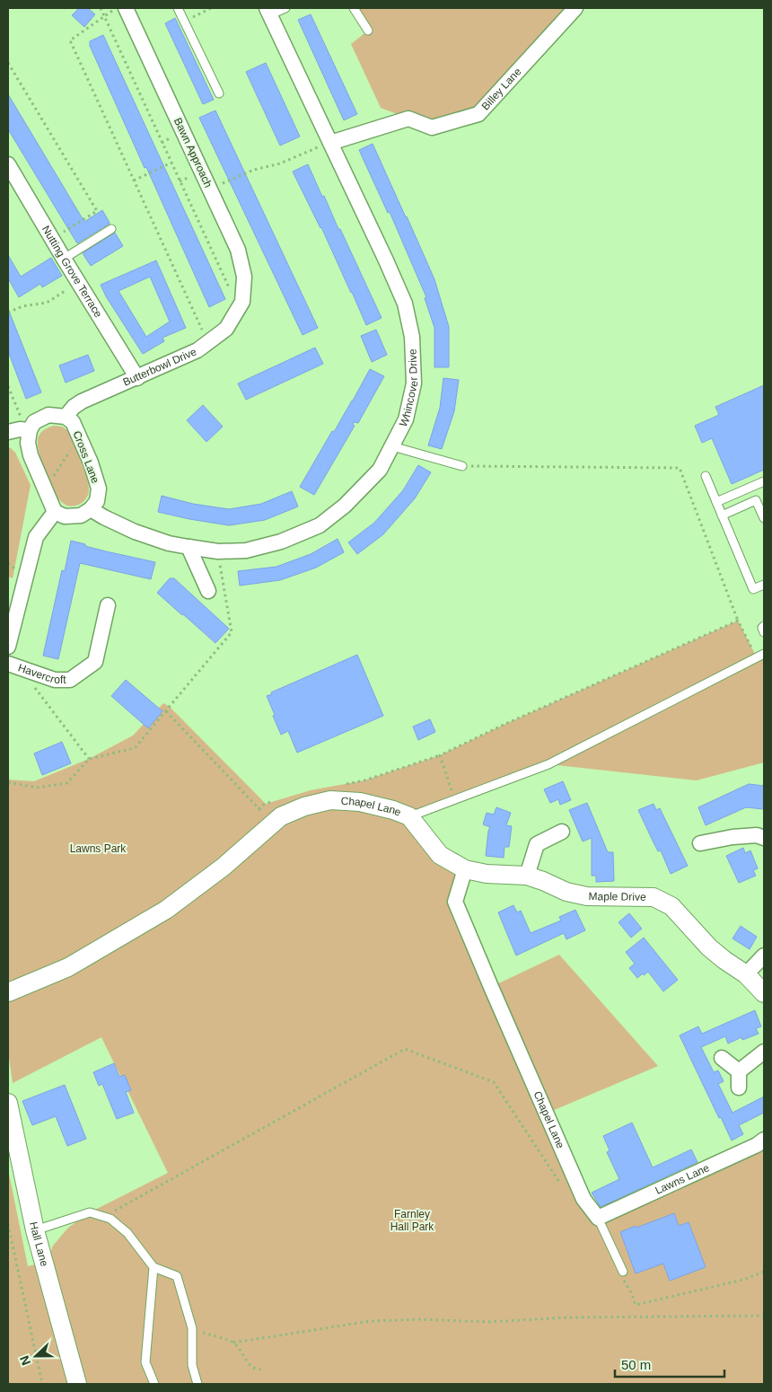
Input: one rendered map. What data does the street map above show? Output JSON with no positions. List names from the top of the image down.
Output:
{
  "streets": {
    "street": [
      "Billey Lane",
      "Bawn Approach",
      "Nutting Grove Terrace",
      "Butterbowl Drive",
      "Whincover Drive",
      "Cross Lane",
      "Havercroft",
      "Chapel Lane",
      "Maple Drive",
      "Lawns Lane",
      "Hall Lane"
    ]
  },
  "crossings": [
    ["Billey Lane", "Whincover Drive"],
    ["Bawn Approach", "Butterbowl Drive"],
    ["Nutting Grove Terrace", "Butterbowl Drive"],
    ["Butterbowl Drive", "Cross Lane"],
    ["Whincover Drive", "Cross Lane"],
    ["Chapel Lane", "Maple Drive"],
    ["Chapel Lane", "Lawns Lane"]
  ],
  "parks": ["Lawns Park", "Farnley Hall Park"],
  "scale_bar": "50 m",
  "north": "left"
}
